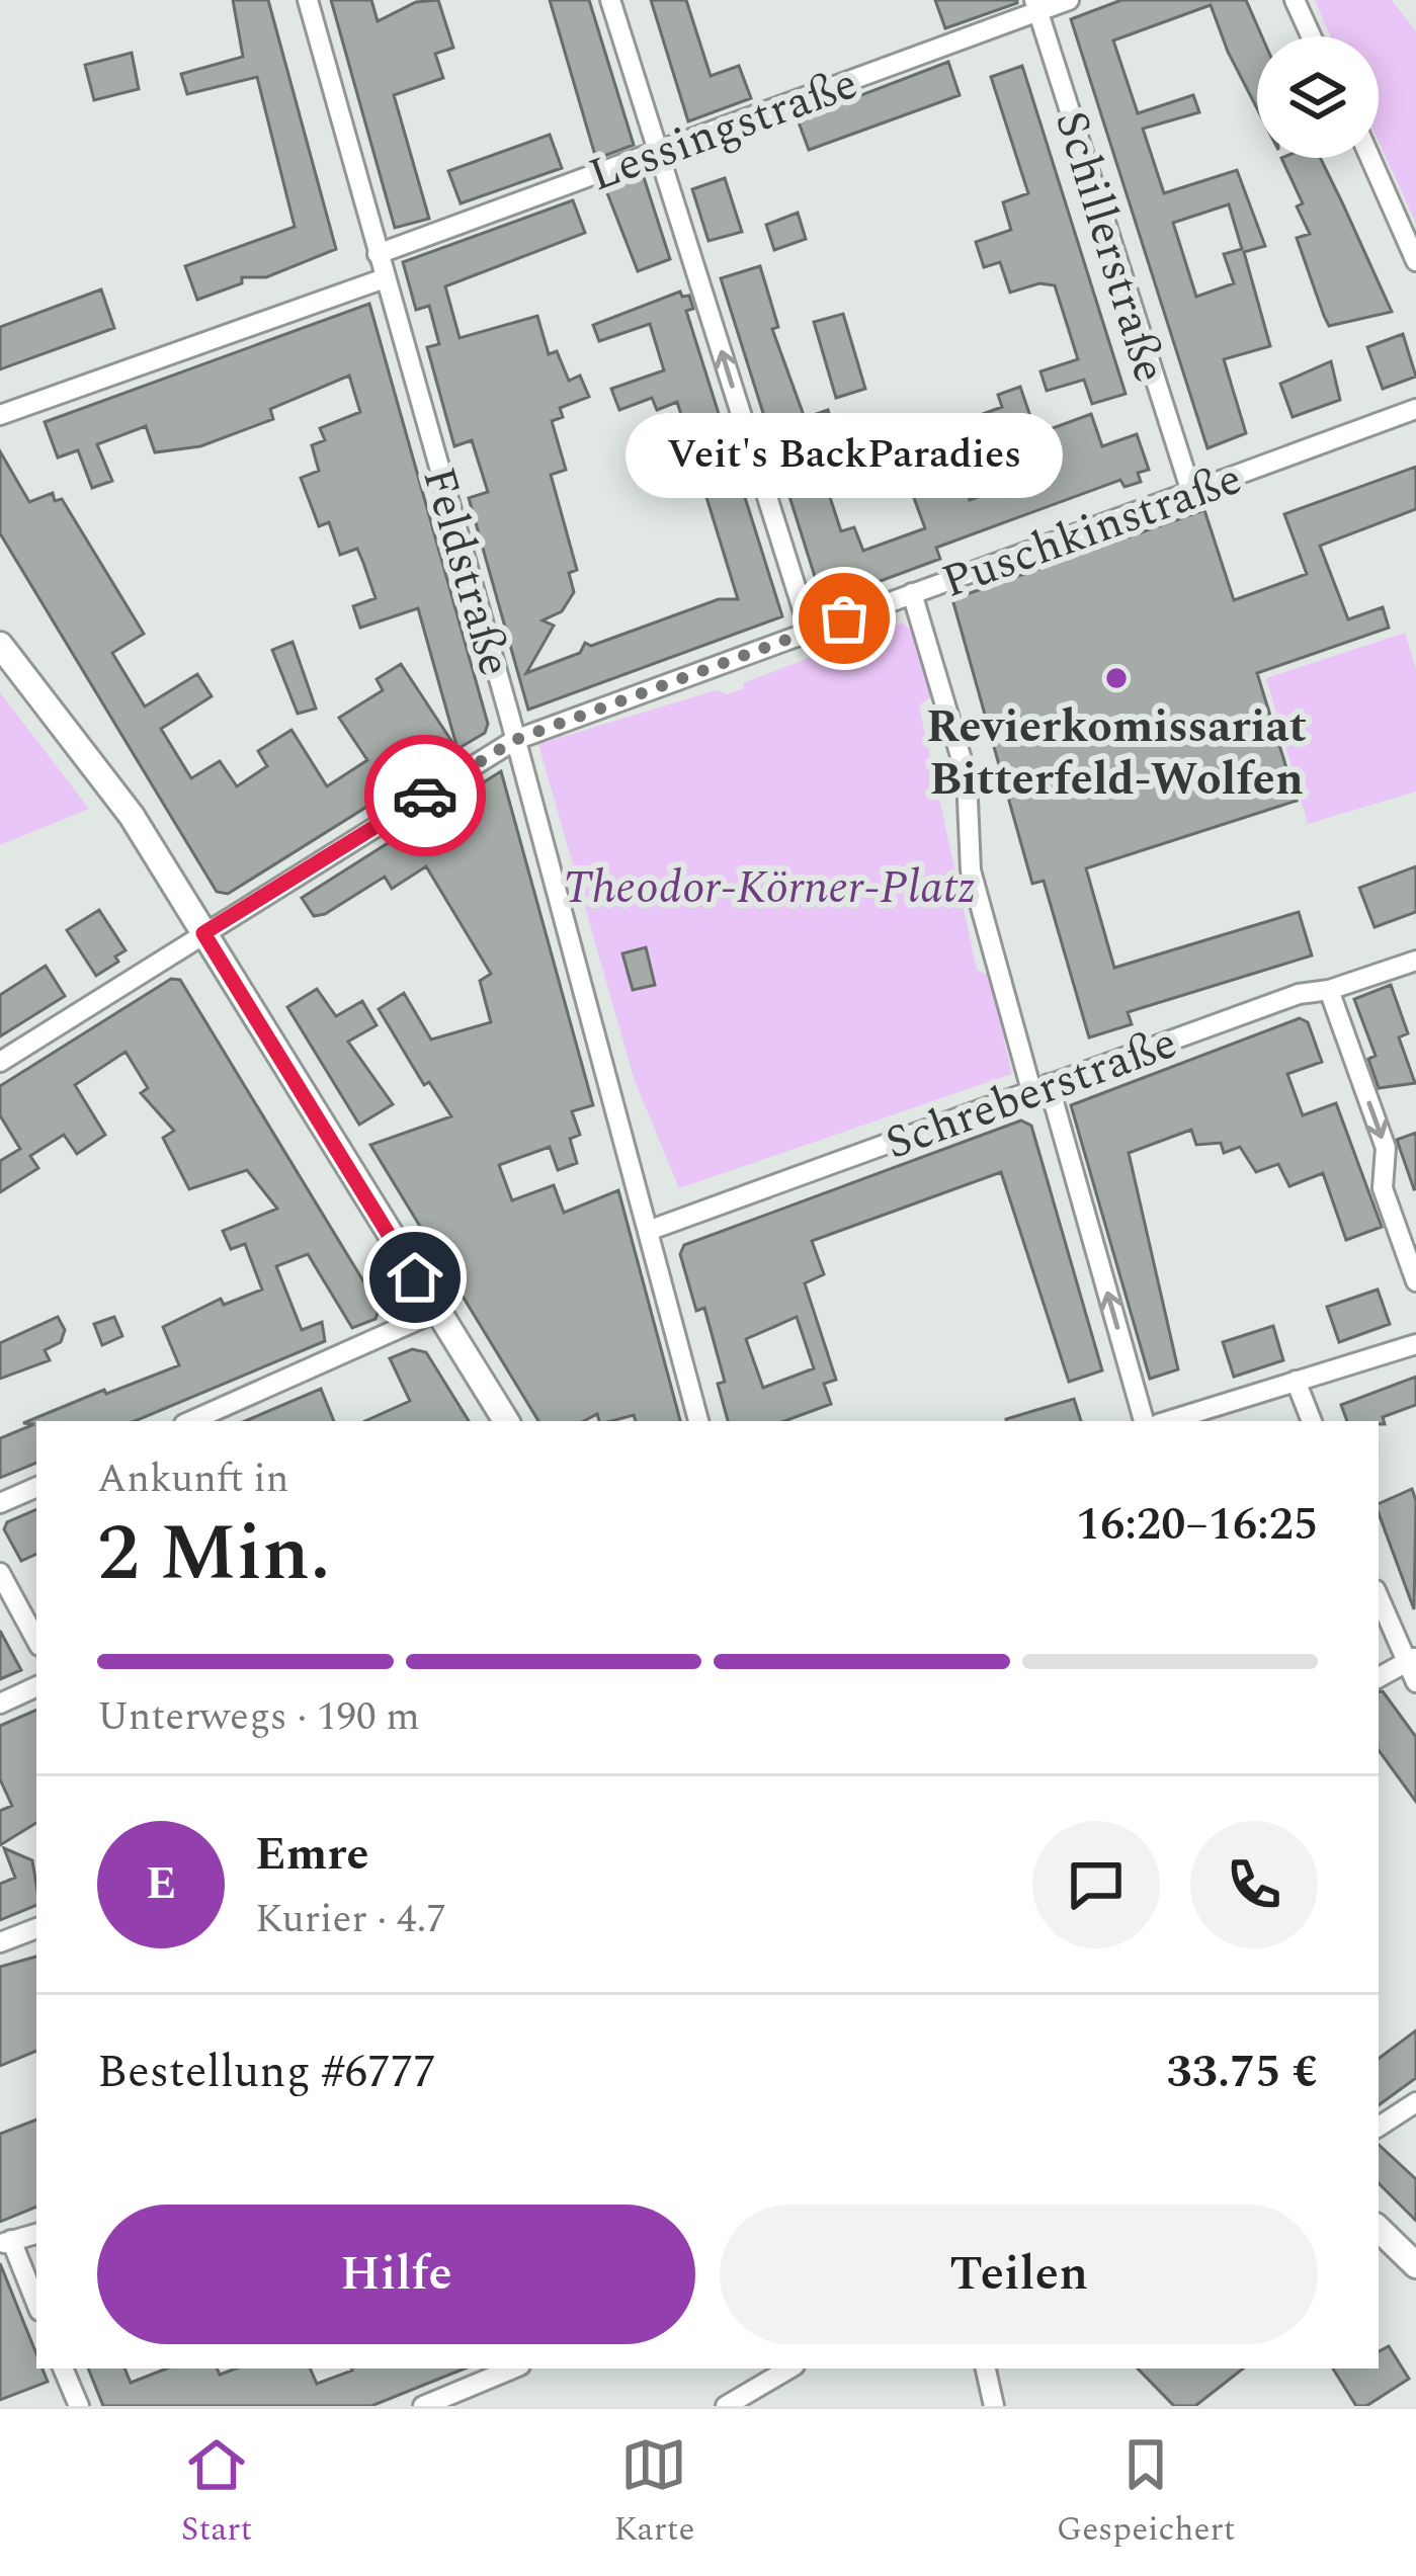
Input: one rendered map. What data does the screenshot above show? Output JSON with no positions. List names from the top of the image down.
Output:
{
  "streets": {
    "street": [
      "Lessingstraße",
      "Schillerstraße",
      "Puschkinstraße",
      "Feldstraße",
      "Schreberstraße"
    ]
  },
  "crossings": [
    ["Lessingstraße", "Schillerstraße"],
    ["Lessingstraße", "Feldstraße"],
    ["Schillerstraße", "Puschkinstraße"],
    ["Puschkinstraße", "Feldstraße"],
    ["Feldstraße", "Schreberstraße"]
  ],
  "parks": ["Theodor-Körner-Platz"],
  "places": ["Veit's BackParadies", "Revierkomissariat Bitterfeld-Wolfen"],
  "page": {
    "bubble": "Veit's BackParadies",
    "heading": ["2 Min.", "Ankunft in", "16:20–16:25"],
    "panel": [
      "Emre",
      "Kurier · 4.7",
      "Bestellung #6777",
      "33.75 €"
    ],
    "bar": "Unterwegs · 190 m",
    "round": "E",
    "buttons": ["Hilfe", "Teilen"],
    "tabs": ["Start", "Karte", "Gespeichert"]
  }
}
